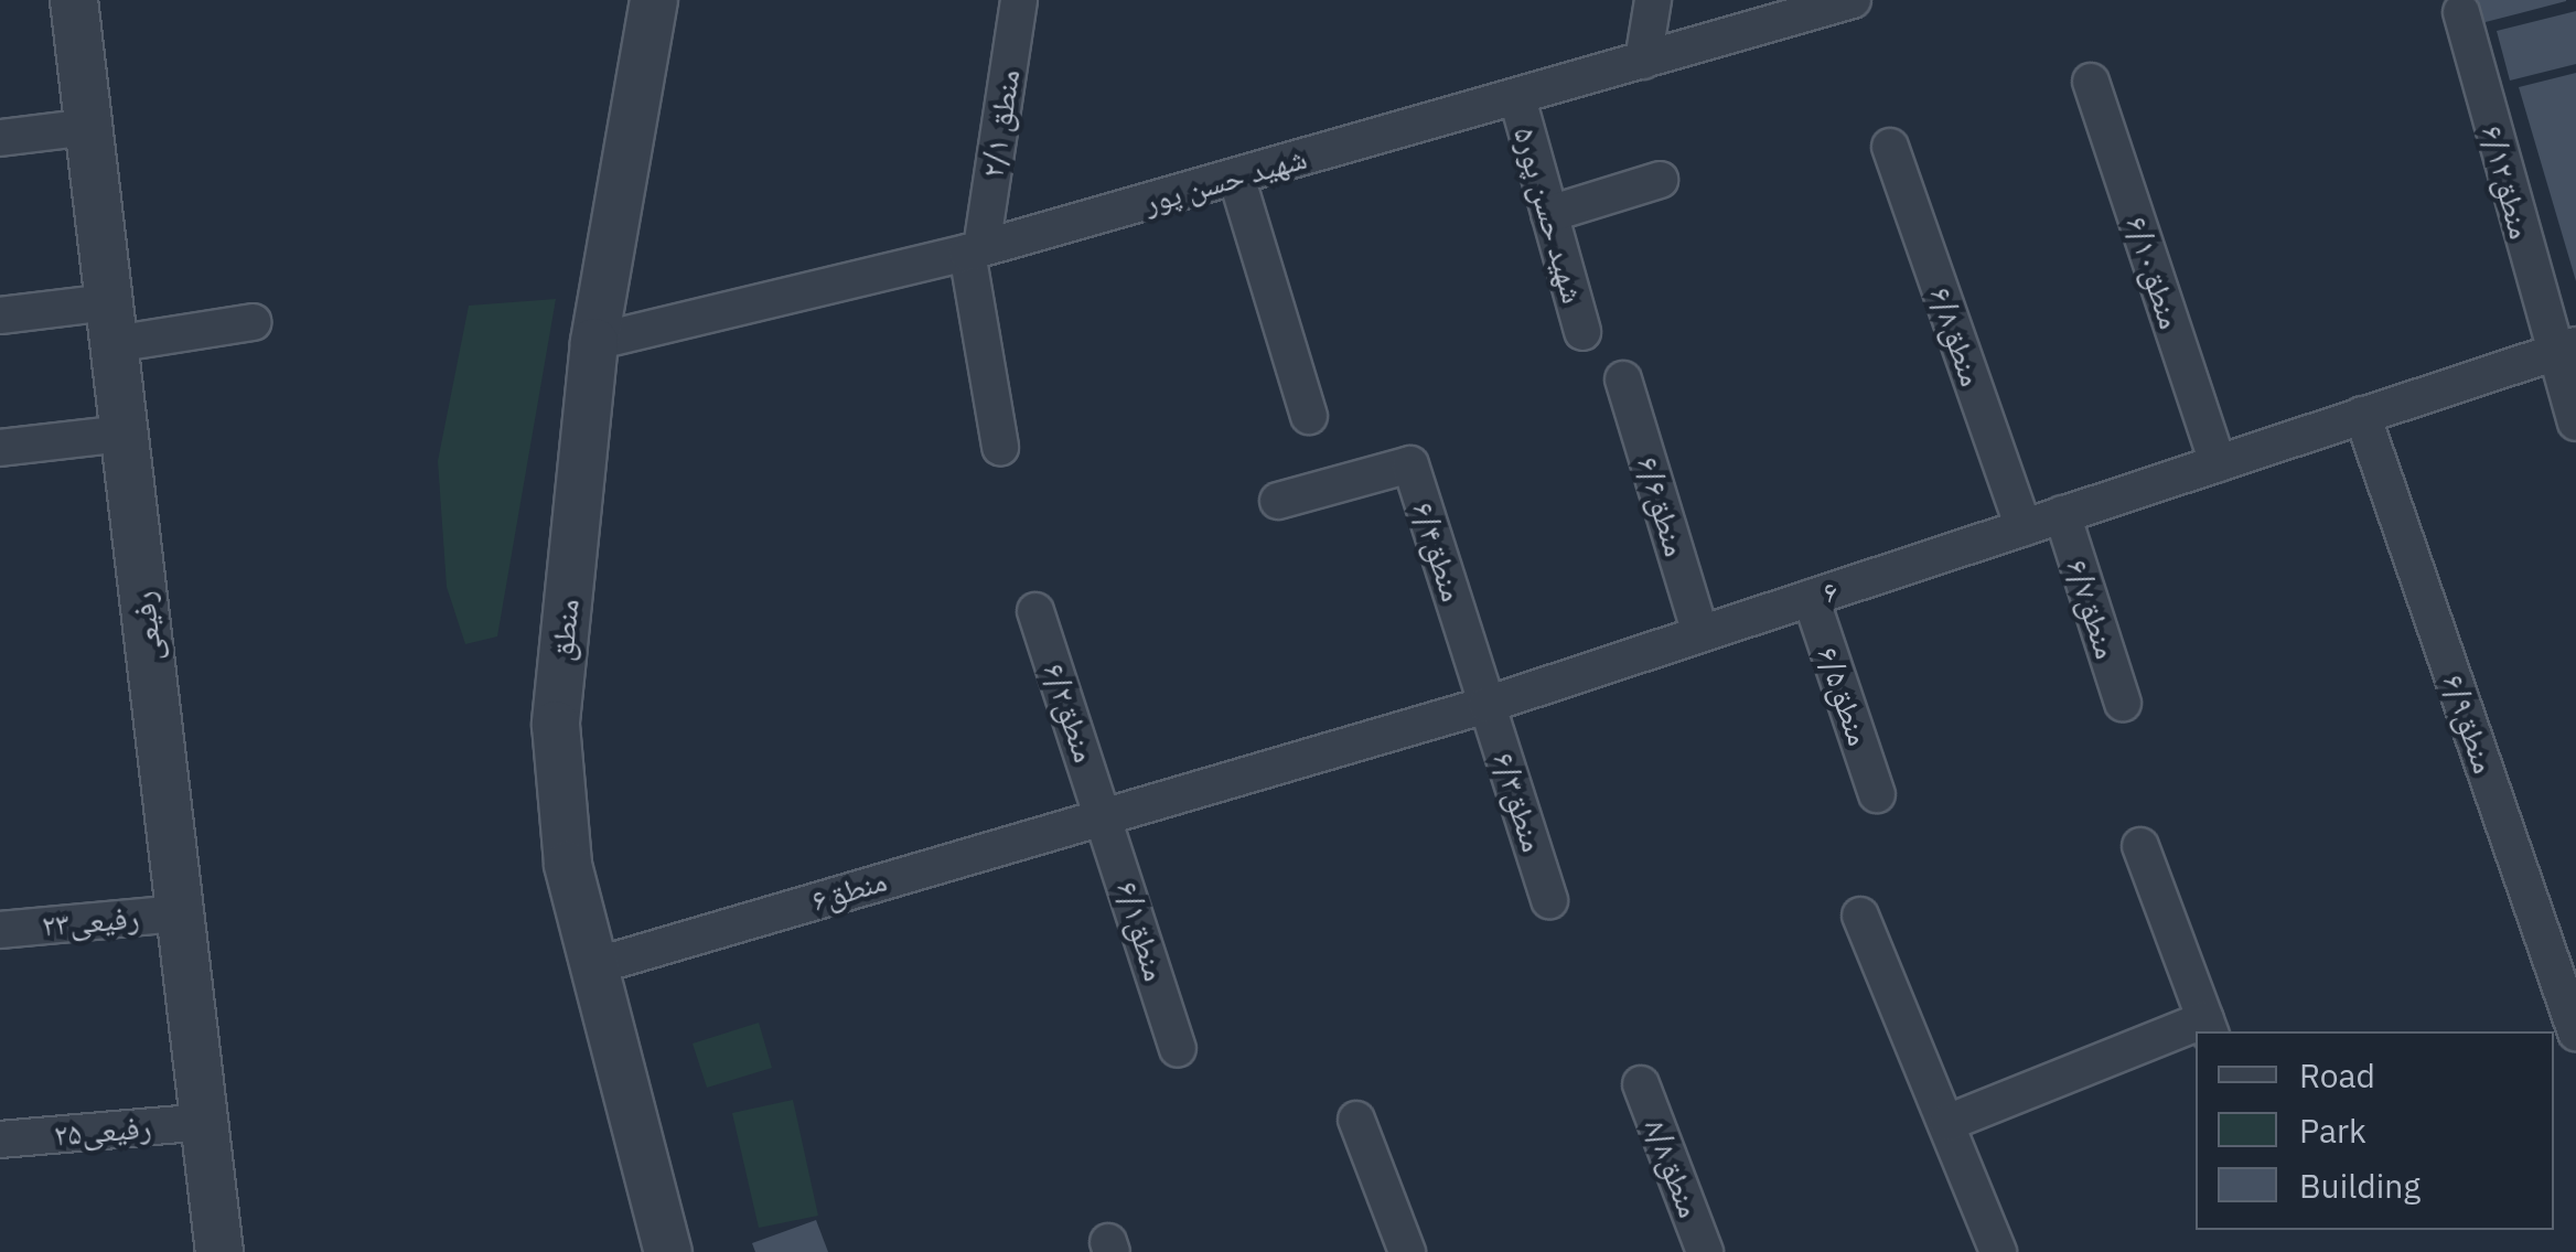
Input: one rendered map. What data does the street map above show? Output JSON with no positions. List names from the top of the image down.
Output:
{
  "streets": {
    "street": [
      "منطق ۲/۱",
      "شهید حسن پور",
      "منطق۶/۱۲",
      "شهید حسن پور۵",
      "منطق۶/۱۰",
      "منطق۶/۸",
      "منطق۶/۶",
      "منطق۶/۴",
      "۶",
      "منطق۶/۷",
      "رفیعی",
      "منطق",
      "منطق۶/۵",
      "منطق۶/۲",
      "منطق۶/۹",
      "منطق۶/۳",
      "منطق۶",
      "رفیعی۲۳",
      "منطق۶/۱",
      "رفیعی۲۵",
      "منطق۸/۸"
    ]
  },
  "crossings": [
    ["منطق ۲/۱", "شهید حسن پور"],
    ["شهید حسن پور", "شهید حسن پور۵"],
    ["شهید حسن پور", "منطق"],
    ["منطق۶/۱۲", "۶"],
    ["منطق۶/۱۰", "۶"],
    ["منطق۶/۸", "۶"],
    ["منطق۶/۶", "۶"],
    ["منطق۶/۴", "۶"],
    ["منطق۶/۴", "منطق۶/۳"],
    ["۶", "منطق۶/۷"],
    ["۶", "منطق۶/۵"],
    ["۶", "منطق۶/۲"],
    ["۶", "منطق۶/۹"],
    ["۶", "منطق۶/۳"],
    ["۶", "منطق۶"],
    ["۶", "منطق۶/۱"],
    ["رفیعی", "رفیعی۲۳"],
    ["رفیعی", "رفیعی۲۵"],
    ["منطق", "منطق۶"],
    ["منطق۶/۲", "منطق۶"],
    ["منطق۶/۲", "منطق۶/۱"],
    ["منطق۶", "منطق۶/۱"]
  ],
  "legend": ["Road", "Park", "Building"]
}
